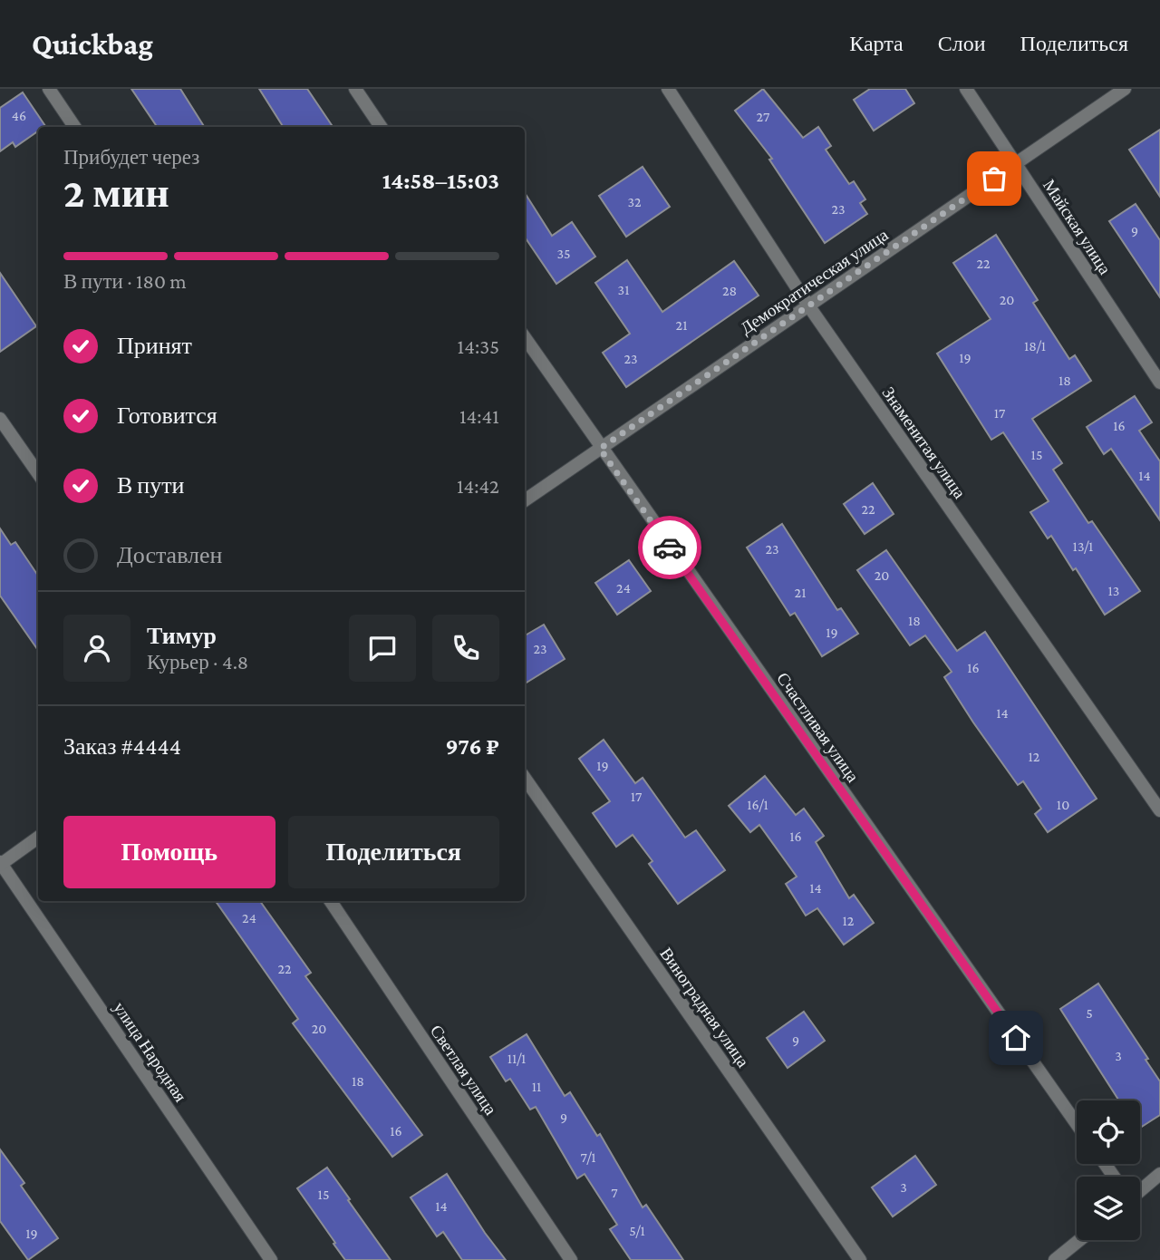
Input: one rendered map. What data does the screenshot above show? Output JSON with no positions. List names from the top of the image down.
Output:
{
  "streets": {
    "street": [
      "Майская улица",
      "Демократическая улица",
      "Знаменитая улица",
      "Счастливая улица",
      "Виноградная улица",
      "улица Народная",
      "Светлая улица"
    ]
  },
  "crossings": [
    ["Майская улица", "Демократическая улица"],
    ["Демократическая улица", "Знаменитая улица"],
    ["Демократическая улица", "Счастливая улица"]
  ],
  "house_numbers": [
    "46",
    "27",
    "32",
    "23",
    "9",
    "35",
    "22",
    "31",
    "28",
    "20",
    "21",
    "18/1",
    "19",
    "23",
    "18",
    "17",
    "16",
    "15",
    "14",
    "22",
    "13/1",
    "23",
    "20",
    "24",
    "13",
    "21",
    "18",
    "19",
    "23",
    "16",
    "14",
    "12",
    "19",
    "17",
    "16/1",
    "10",
    "16",
    "14",
    "24",
    "12",
    "22",
    "5",
    "20",
    "9",
    "3",
    "11/1",
    "18",
    "11",
    "9",
    "16",
    "7/1",
    "3",
    "7",
    "15",
    "14",
    "5/1",
    "19"
  ],
  "page": {
    "header": "Quickbag",
    "nav": ["Карта", "Слои", "Поделиться"],
    "heading": ["2 мин", "Прибудет через", "14:58–15:03"],
    "panel": [
      "Тимур",
      "Курьер · 4.8",
      "Заказ #4444",
      "976 ₽"
    ],
    "bar": "В пути · 180 m",
    "list": [
      ["Принят", "14:35"],
      ["Готовится", "14:41"],
      ["В пути", "14:42"],
      "Доставлен"
    ],
    "buttons": ["Помощь", "Поделиться"]
  }
}
